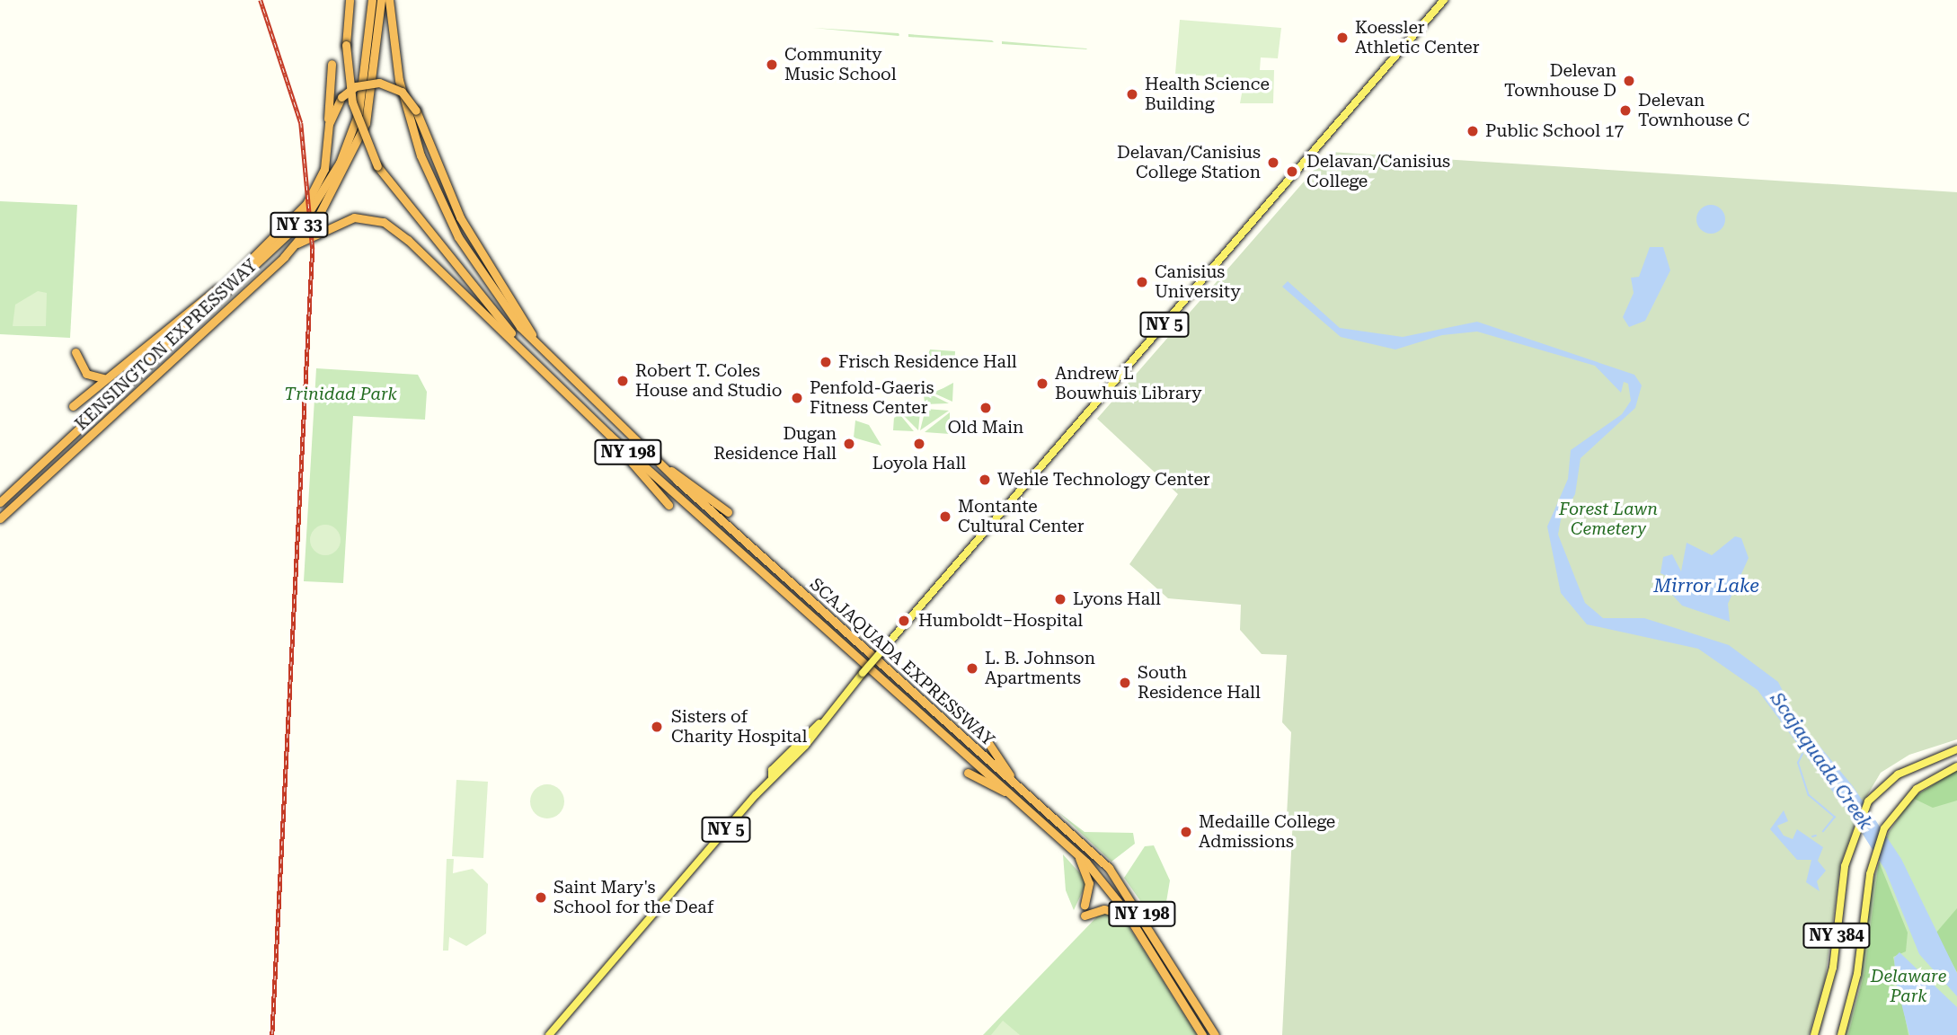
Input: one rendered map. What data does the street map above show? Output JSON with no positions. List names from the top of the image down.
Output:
{
  "streets": {
    "highway": [
      "NY 33",
      "KENSINGTON EXPRESSWAY",
      "NY 198",
      "SCAJAQUADA EXPRESSWAY"
    ],
    "main road": ["NY 5", "NY 384"]
  },
  "water": ["Mirror Lake", "Scajaquada Creek"],
  "parks": ["Trinidad Park", "Forest Lawn Cemetery", "Delaware Park"],
  "places": [
    "Koessler Athletic Center",
    "Community Music School",
    "Delevan Townhouse D",
    "Health Science Building",
    "Delevan Townhouse C",
    "Public School 17",
    "Delavan/Canisius College Station",
    "Delavan/Canisius College",
    "Canisius University",
    "Frisch Residence Hall",
    "Robert T. Coles House and Studio",
    "Andrew L Bouwhuis Library",
    "Penfold-Gaeris Fitness Center",
    "Old Main",
    "Dugan Residence Hall",
    "Loyola Hall",
    "Wehle Technology Center",
    "Montante Cultural Center",
    "Lyons Hall",
    "Humboldt–Hospital",
    "L. B. Johnson Apartments",
    "South Residence Hall",
    "Sisters of Charity Hospital",
    "Medaille College Admissions",
    "Saint Mary's School for the Deaf"
  ]
}
